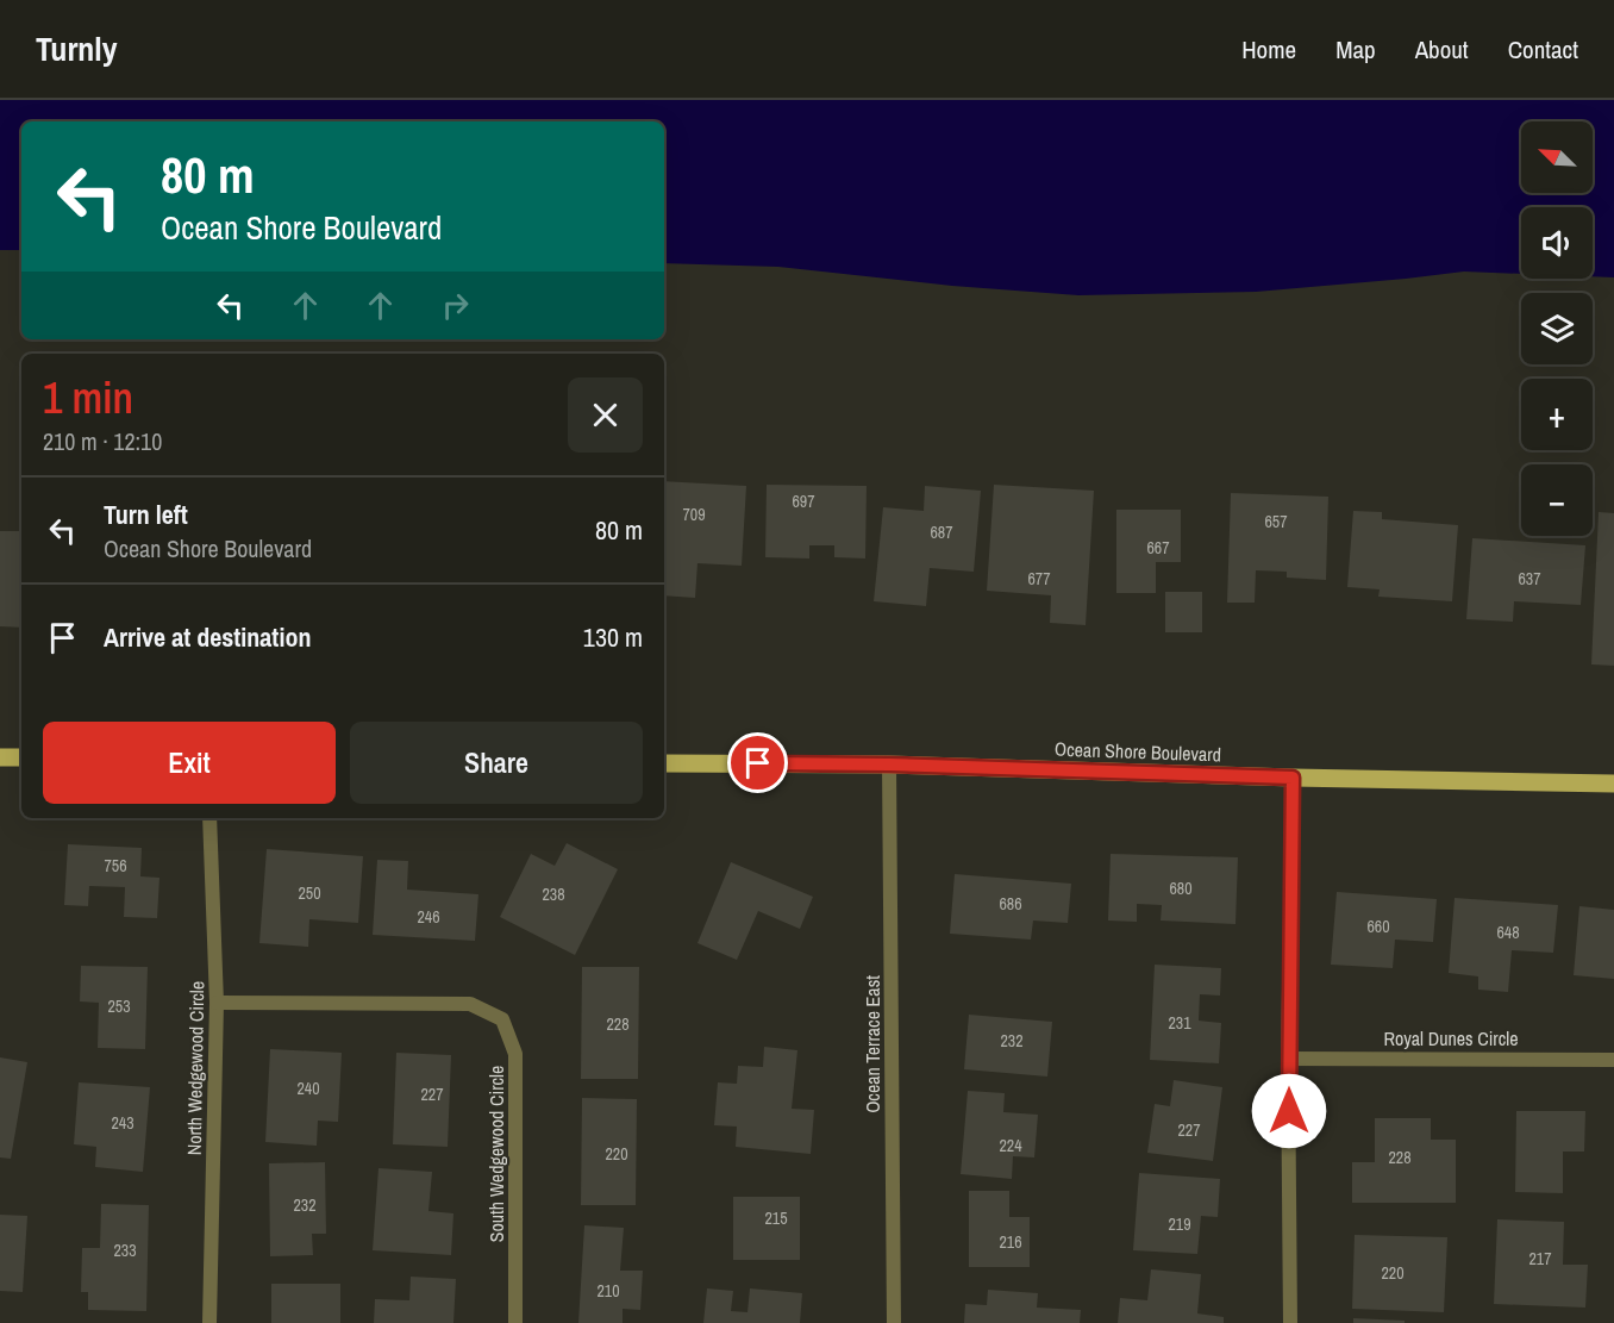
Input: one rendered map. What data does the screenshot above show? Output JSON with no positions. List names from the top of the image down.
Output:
{
  "streets": {
    "main road": ["Ocean Shore Boulevard"],
    "street": [
      "Royal Dunes Circle",
      "Ocean Terrace East",
      "North Wedgewood Circle",
      "South Wedgewood Circle"
    ]
  },
  "crossings": [
    ["Ocean Shore Boulevard", "Ocean Terrace East"],
    ["North Wedgewood Circle", "South Wedgewood Circle"]
  ],
  "house_numbers": [
    "697",
    "709",
    "657",
    "687",
    "667",
    "677",
    "637",
    "756",
    "680",
    "250",
    "238",
    "686",
    "246",
    "660",
    "648",
    "253",
    "231",
    "228",
    "232",
    "240",
    "227",
    "243",
    "227",
    "224",
    "220",
    "228",
    "232",
    "215",
    "219",
    "216",
    "233",
    "217",
    "220",
    "210"
  ],
  "north": "top left",
  "page": {
    "header": "Turnly",
    "nav": [
      "Home",
      "Map",
      "About",
      "Contact"
    ],
    "map_buttons": ["+", "−"],
    "turn": ["80 m", "Ocean Shore Boulevard"],
    "heading": ["1 min", "210 m · 12:10"],
    "list": [
      {
        "name": "Turn left",
        "note": "Ocean Shore Boulevard",
        "value": "80 m"
      },
      {
        "name": "Arrive at destination",
        "value": "130 m"
      }
    ],
    "buttons": ["Exit", "Share"]
  }
}
